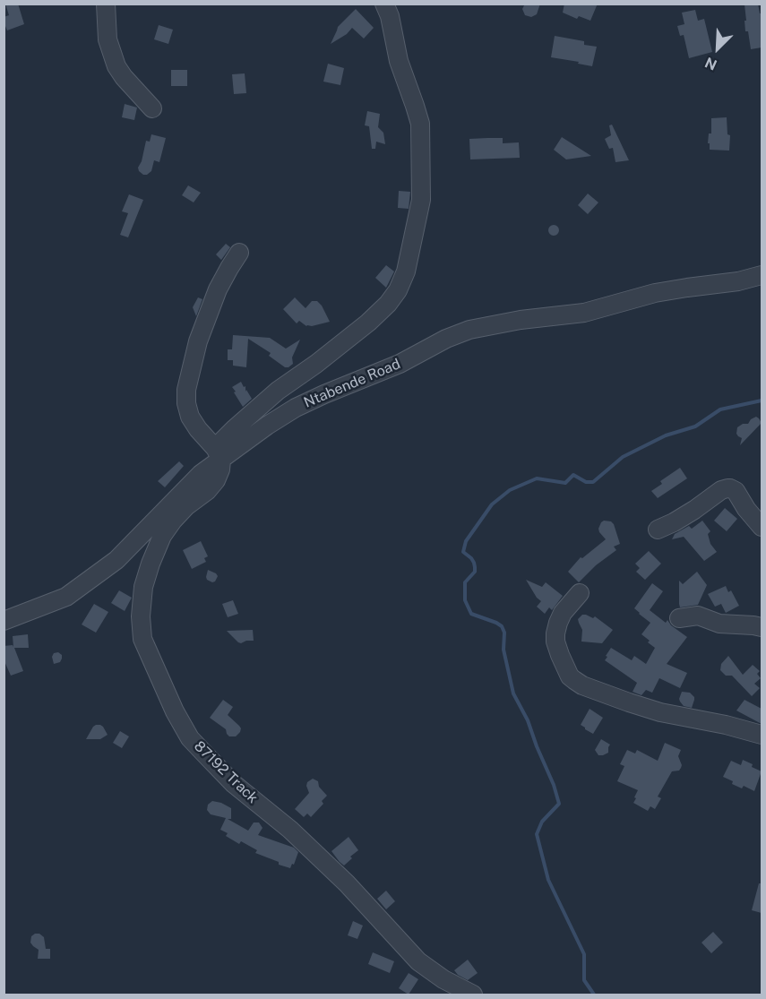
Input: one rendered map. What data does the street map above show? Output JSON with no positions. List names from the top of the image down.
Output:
{
  "streets": {
    "street": ["Ntabende Road", "87192 Track"]
  },
  "crossings": [
    ["Ntabende Road", "87192 Track"]
  ],
  "north": "bottom left"
}
